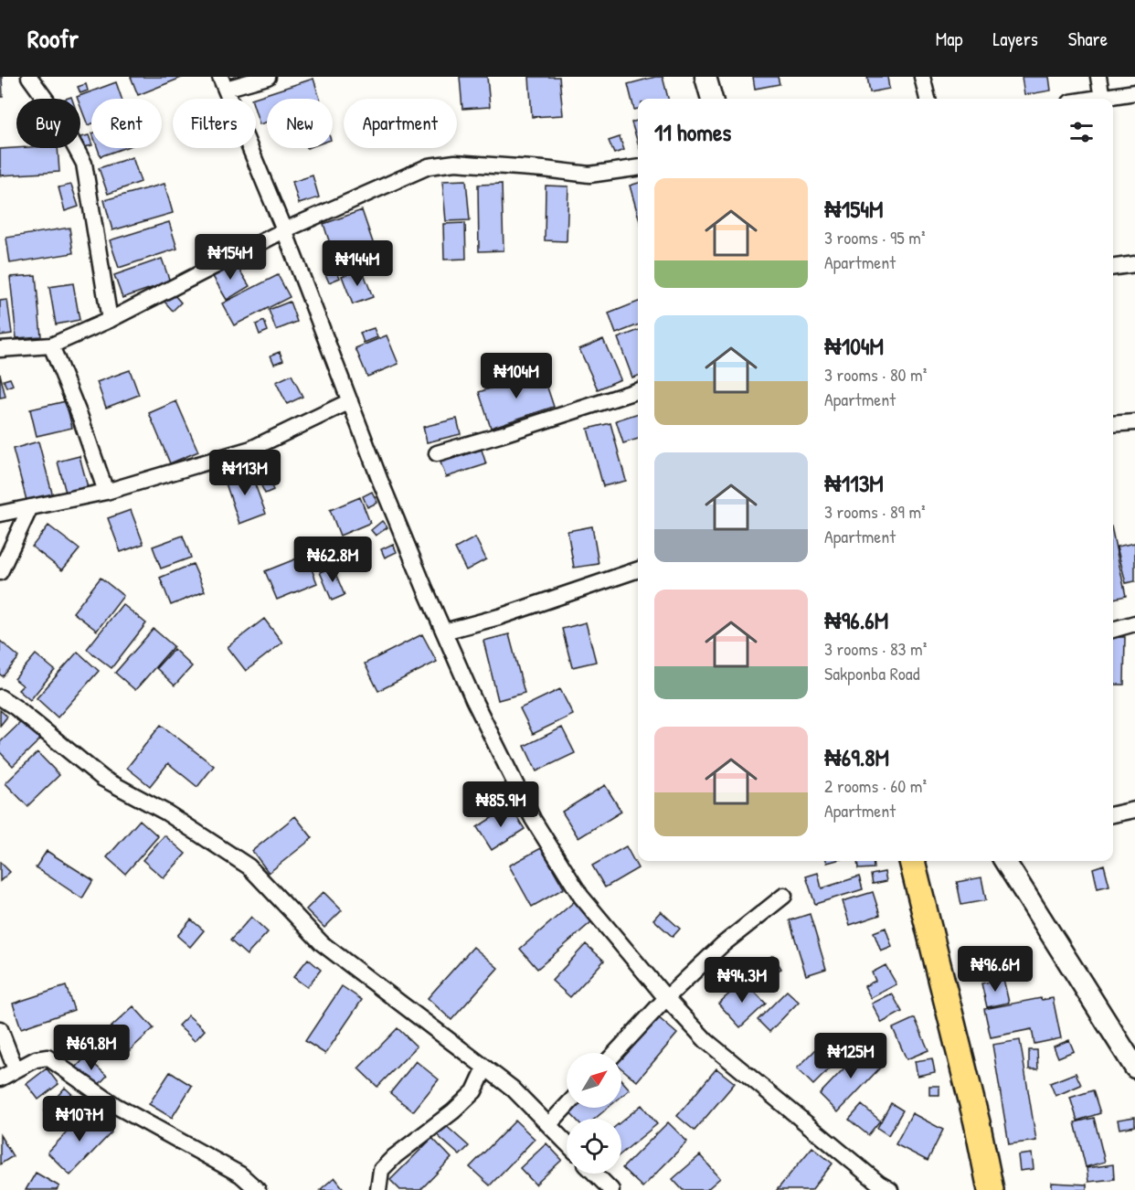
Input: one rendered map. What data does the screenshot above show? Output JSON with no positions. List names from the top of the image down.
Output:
{
  "north": "top right",
  "page": {
    "header": "Roofr",
    "nav": ["Map", "Layers", "Share"],
    "chip": [
      "Buy",
      "Rent",
      "Filters",
      "New",
      "Apartment"
    ],
    "heading": "11 homes",
    "list": [
      {
        "name": "₦154M",
        "note": "3 rooms · 95 m² · Apartment"
      },
      {
        "name": "₦104M",
        "note": "3 rooms · 80 m² · Apartment"
      },
      {
        "name": "₦113M",
        "note": "3 rooms · 89 m² · Apartment"
      },
      {
        "name": "₦96.6M",
        "note": "3 rooms · 83 m² · Sakponba Road"
      },
      {
        "name": "₦69.8M",
        "note": "2 rooms · 60 m² · Apartment"
      }
    ],
    "price": [
      "₦154M",
      "₦144M",
      "₦104M",
      "₦113M",
      "₦62.8M",
      "₦85.9M",
      "₦96.6M",
      "₦94.3M",
      "₦69.8M",
      "₦125M",
      "₦107M"
    ]
  }
}
